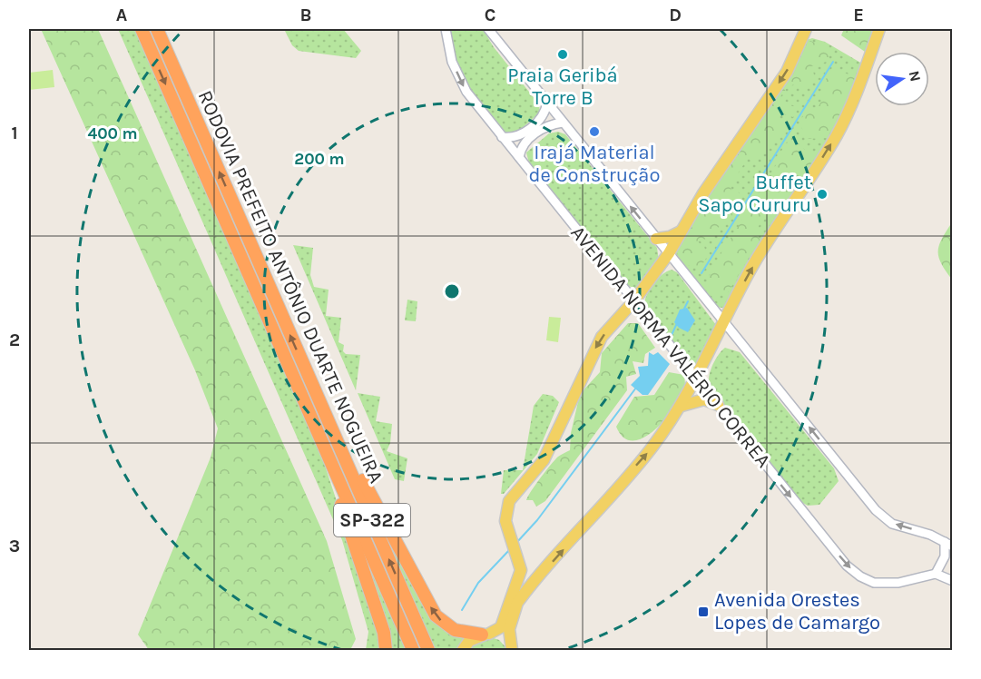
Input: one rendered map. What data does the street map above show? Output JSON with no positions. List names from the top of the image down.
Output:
{
  "streets": {
    "highway": ["RODOVIA PREFEITO ANTÔNIO DUARTE NOGUEIRA", "SP-322"],
    "street": ["AVENIDA NORMA VALÉRIO CORREA"]
  },
  "places": {
    "other": ["Praia Geribá Torre B", "Irajá Material de Construção", "Buffet Sapo Cururu"],
    "transit": ["Avenida Orestes Lopes de Camargo"]
  },
  "north": "right",
  "grid": {
    "columns": [
      "A",
      "B",
      "C",
      "D",
      "E"
    ],
    "rows": ["1", "2", "3"]
  },
  "rings": ["400 m", "200 m"]
}
